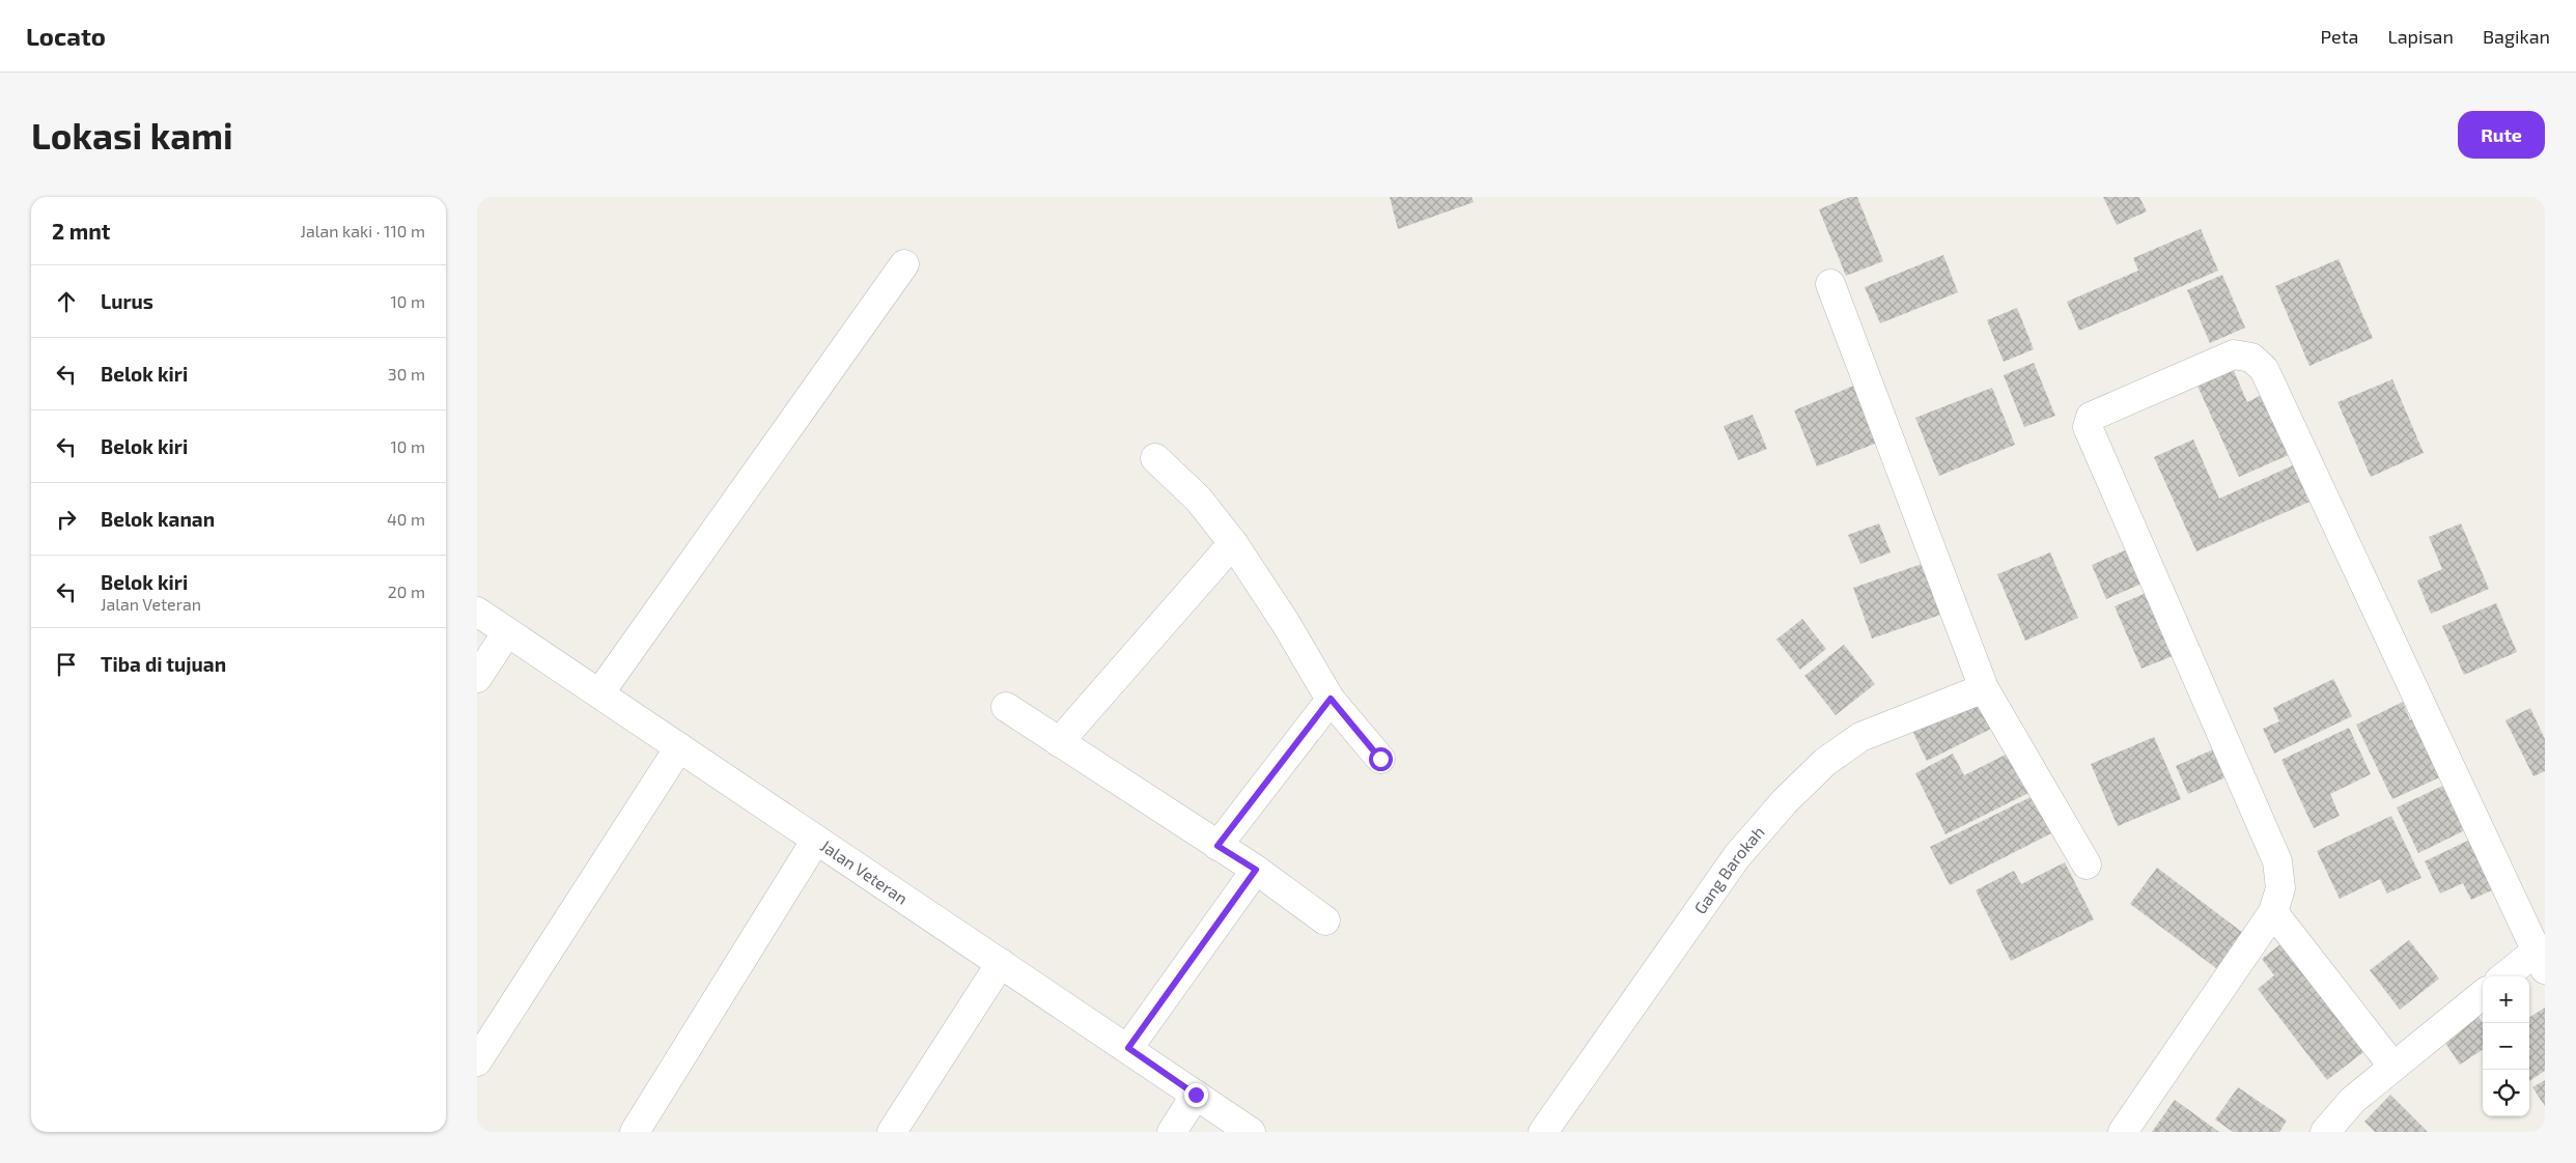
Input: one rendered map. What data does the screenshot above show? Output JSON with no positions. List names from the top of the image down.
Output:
{
  "streets": {
    "street": ["Gang Barokah", "Jalan Veteran"]
  },
  "page": {
    "header": "Locato",
    "nav": ["Peta", "Lapisan", "Bagikan"],
    "buttons": "Rute",
    "title": "Lokasi kami",
    "heading": ["2 mnt", "Jalan kaki · 110 m"],
    "list": [
      ["Lurus", "10 m"],
      ["Belok kiri", "30 m"],
      ["Belok kiri", "10 m"],
      ["Belok kanan", "40 m"],
      ["Belok kiri", "Jalan Veteran", "20 m"],
      "Tiba di tujuan"
    ],
    "map_buttons": ["+", "−"]
  }
}
